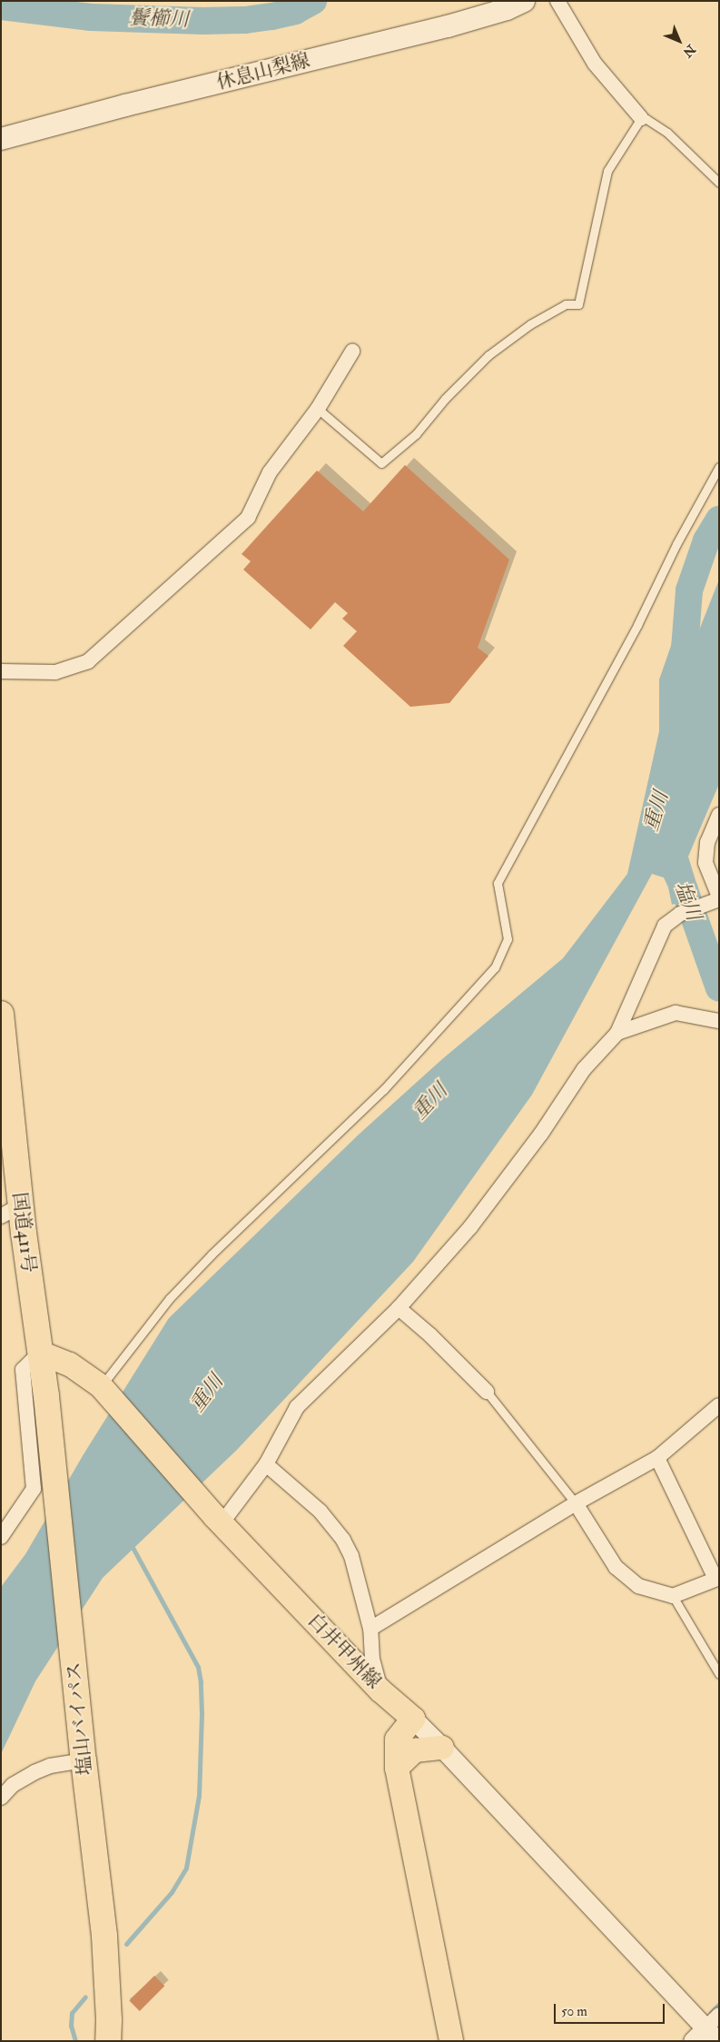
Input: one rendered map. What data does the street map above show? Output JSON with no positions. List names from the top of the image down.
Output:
{
  "streets": {
    "highway": ["国道411号", "塩山バイパス"],
    "main road": ["休息山梨線", "白井甲州線"]
  },
  "crossings": [
    ["国道411号", "白井甲州線"],
    ["国道411号", "塩山バイパス"]
  ],
  "water": ["鬢櫛川", "重川", "塩川"],
  "scale_bar": "50 m",
  "north": "bottom right"
}
